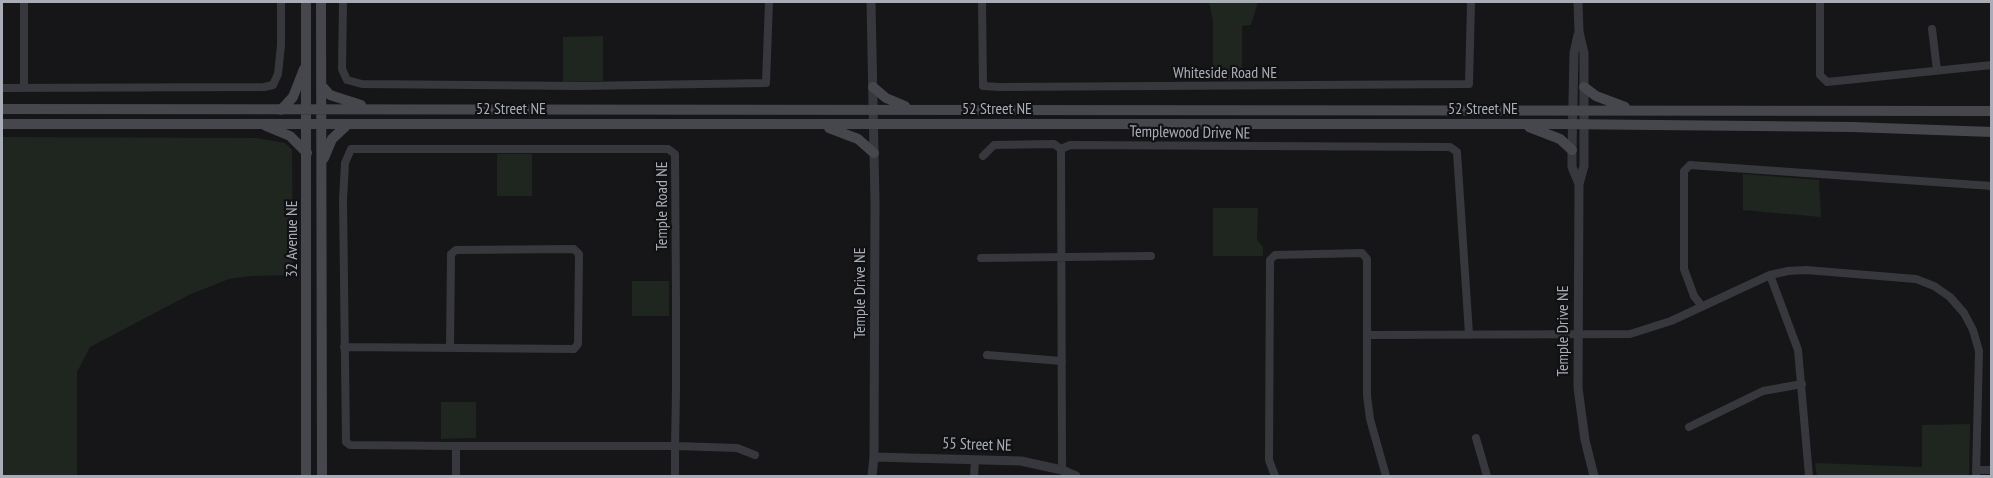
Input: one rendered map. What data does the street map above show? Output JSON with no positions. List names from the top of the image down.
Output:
{
  "streets": {
    "main road": ["52 Street NE", "32 Avenue NE"],
    "street": [
      "Whiteside Road NE",
      "Templewood Drive NE",
      "Temple Road NE",
      "Temple Drive NE",
      "55 Street NE"
    ]
  },
  "crossings": [
    ["52 Street NE", "32 Avenue NE"],
    ["52 Street NE", "Temple Drive NE"],
    ["Temple Drive NE", "55 Street NE"]
  ]
}
